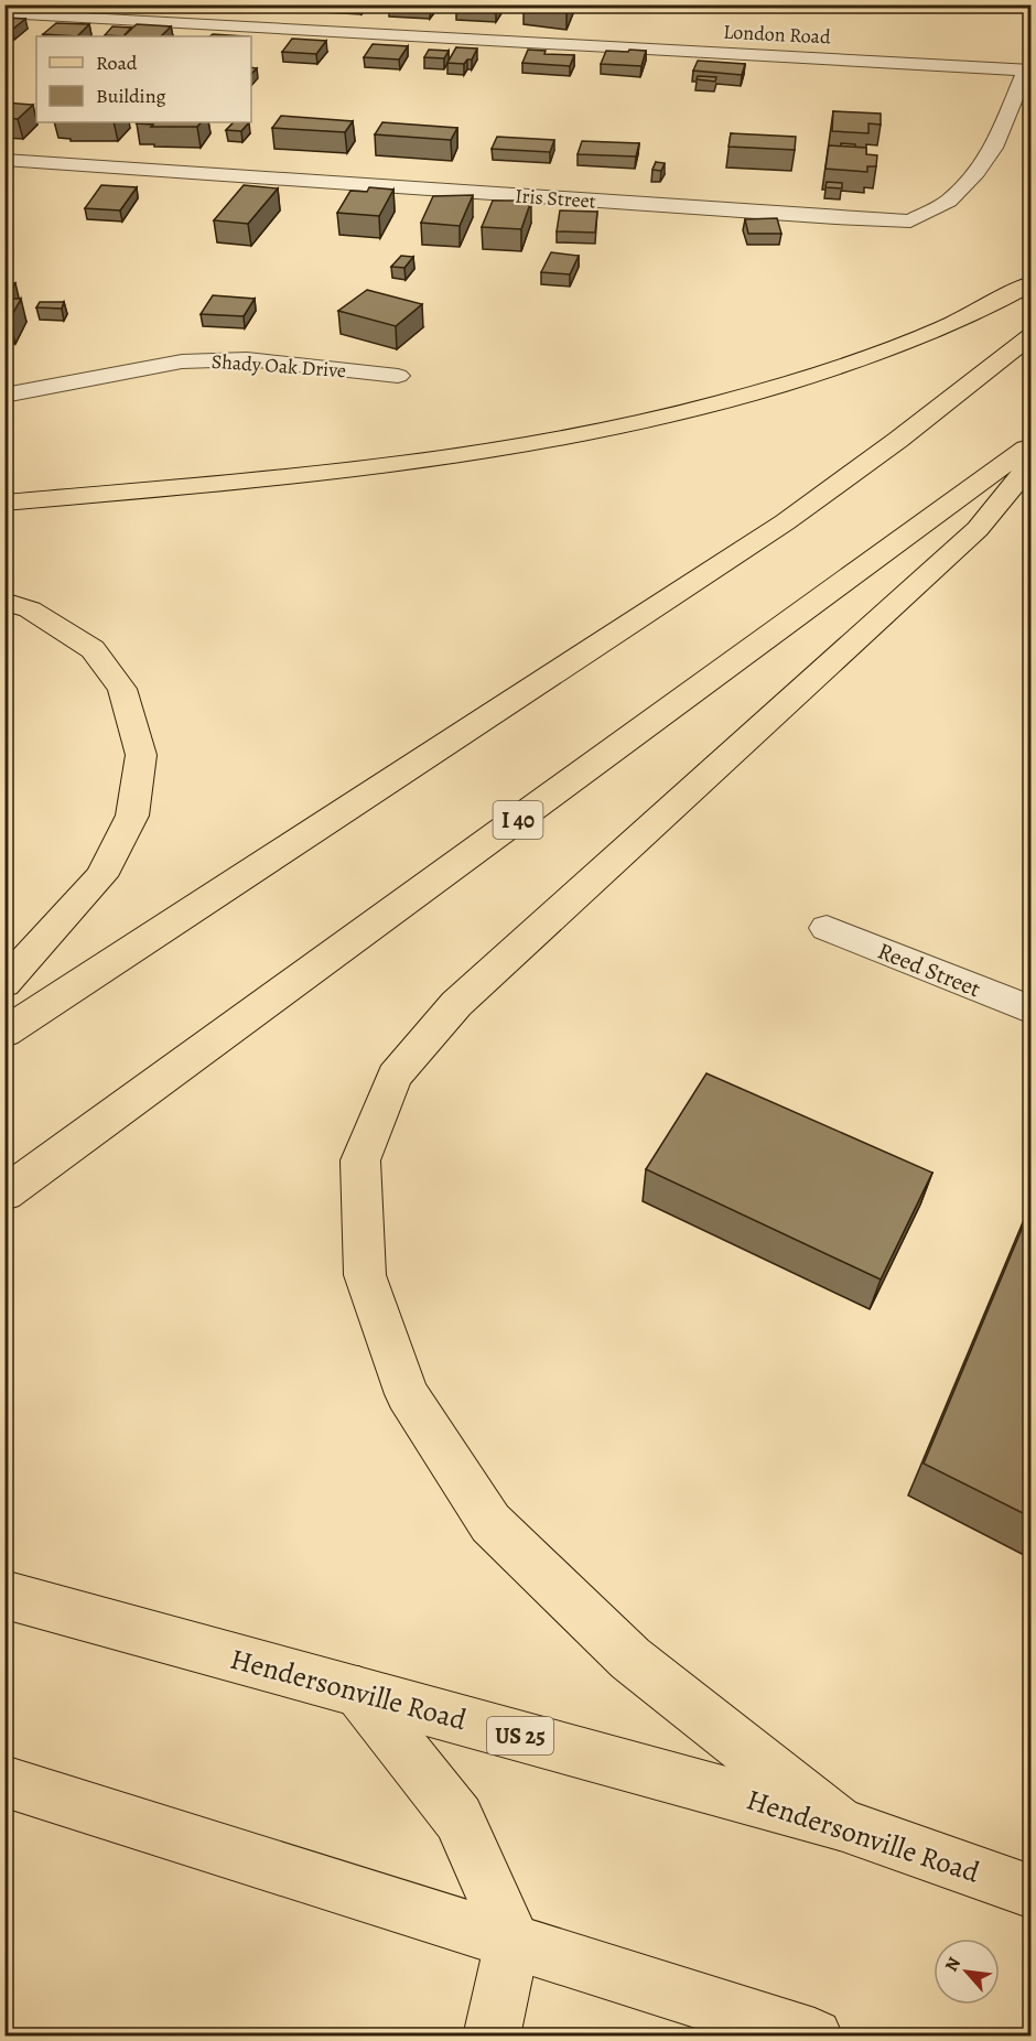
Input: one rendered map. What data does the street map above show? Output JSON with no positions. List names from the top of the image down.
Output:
{
  "streets": {
    "main road": ["I 40", "Hendersonville Road", "US 25"],
    "street": [
      "London Road",
      "Iris Street",
      "Shady Oak Drive",
      "Reed Street"
    ]
  },
  "crossings": [
    ["London Road", "Iris Street"]
  ],
  "legend": ["Road", "Building"],
  "north": "top left"
}
